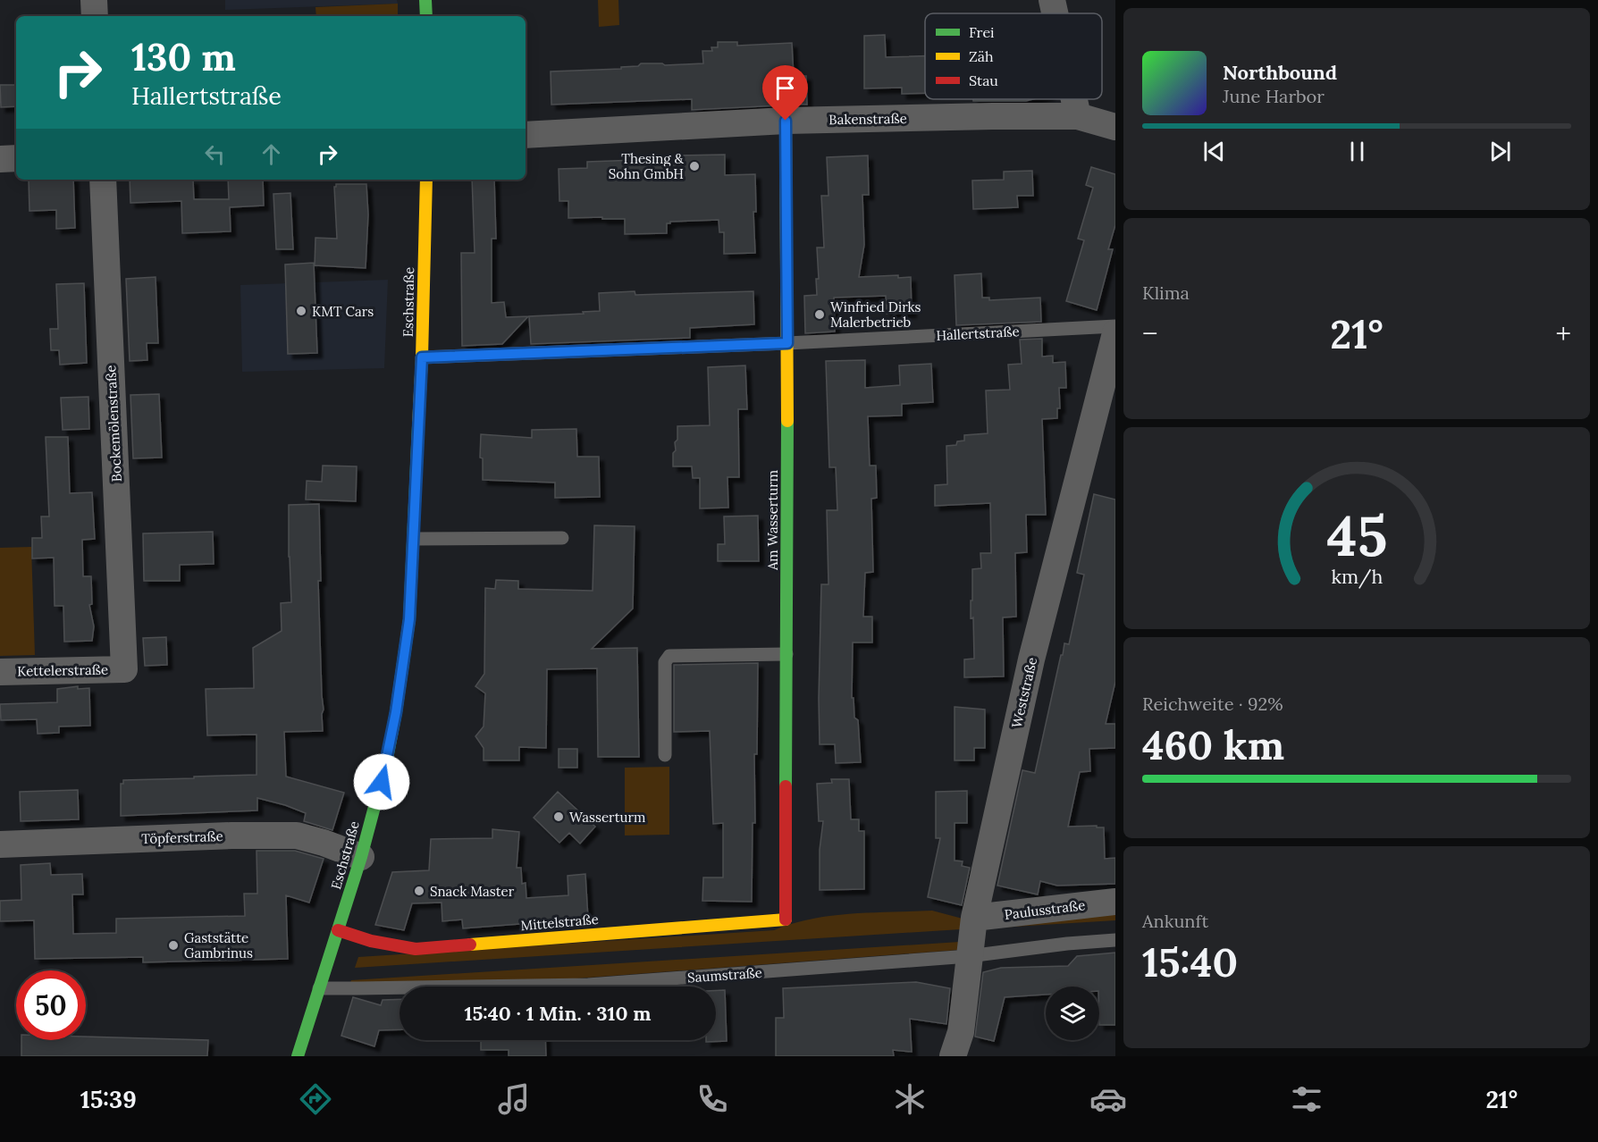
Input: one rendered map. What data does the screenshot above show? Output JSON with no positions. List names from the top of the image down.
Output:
{
  "streets": {
    "street": [
      "Bakenstraße",
      "Eschstraße",
      "Bockemölenstraße",
      "Am Wasserturm",
      "Kettelerstraße",
      "Weststraße",
      "Töpferstraße",
      "Paulusstraße",
      "Mittelstraße"
    ],
    "lane": ["Hallertstraße", "Saumstraße"]
  },
  "crossings": [
    ["Bakenstraße", "Am Wasserturm"],
    ["Eschstraße", "Hallertstraße"],
    ["Eschstraße", "Töpferstraße"],
    ["Eschstraße", "Mittelstraße"],
    ["Eschstraße", "Saumstraße"],
    ["Hallertstraße", "Am Wasserturm"],
    ["Bockemölenstraße", "Kettelerstraße"],
    ["Am Wasserturm", "Mittelstraße"],
    ["Weststraße", "Paulusstraße"],
    ["Weststraße", "Saumstraße"]
  ],
  "places": [
    "Thesing & Sohn GmbH",
    "KMT Cars",
    "Winfried Dirks Malerbetrieb",
    "Wasserturm",
    "Snack Master",
    "Gaststätte Gambrinus"
  ],
  "legend": ["Frei", "Zäh", "Stau"],
  "page": {
    "turn": ["130 m", "Hallertstraße"],
    "song": ["Northbound", "June Harbor"],
    "tile": [
      "Klima",
      ["Reichweite · 92%", "460 km"],
      ["Ankunft", "15:40"]
    ],
    "heat": ["−", "21°", "+"],
    "limit": "50",
    "trip": "15:40 · 1 Min. · 310 m",
    "tabs": ["15:39", "21°"],
    "gauge": ["45", "km/h"]
  }
}
